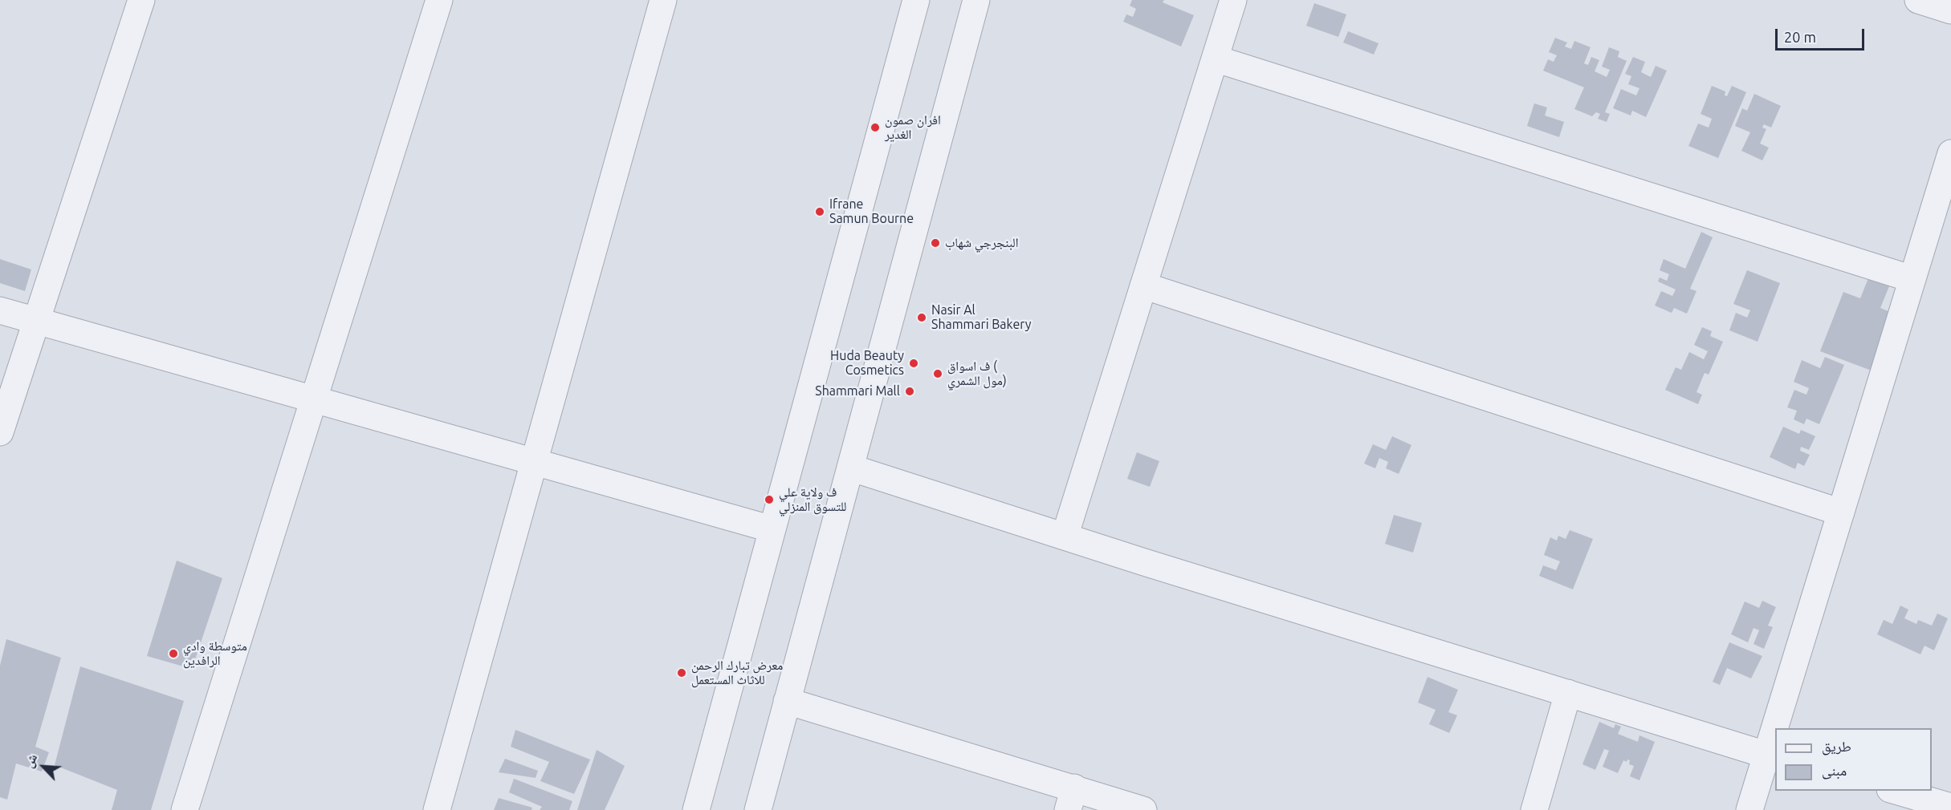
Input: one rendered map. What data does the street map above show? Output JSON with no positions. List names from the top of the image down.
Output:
{
  "places": [
    "افران صمون الغدير",
    "Ifrane Samun Bourne",
    "البنجرجي شهاب",
    "Nasir Al Shammari Bakery",
    "Huda Beauty Cosmetics",
    "ف اسواق ( مول الشمري)",
    "Shammari Mall",
    "ف ولاية علي للتسوق المنزلي",
    "متوسطة وادي الرافدين",
    "معرض تبارك الرحمن للاثاث المستعمل"
  ],
  "legend": ["طريق", "مبنى"],
  "scale_bar": "20 m",
  "north": "top left"
}
